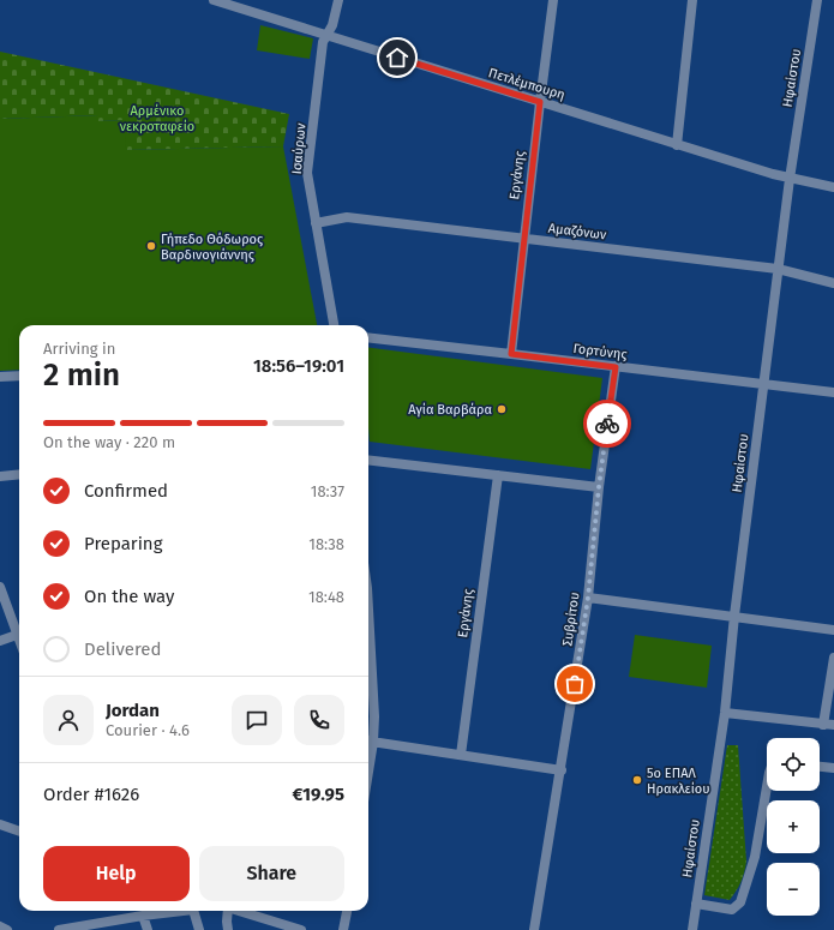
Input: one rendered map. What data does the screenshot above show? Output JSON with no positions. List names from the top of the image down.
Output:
{
  "streets": {
    "street": [
      "Ηφαίστου",
      "Πετλέμπουρη",
      "Ισαύρων",
      "Εργάνης",
      "Αμαζόνων",
      "Γορτύνης",
      "Συβρίτου"
    ]
  },
  "crossings": [
    ["Ηφαίστου", "Πετλέμπουρη"],
    ["Ηφαίστου", "Αμαζόνων"],
    ["Ηφαίστου", "Γορτύνης"],
    ["Πετλέμπουρη", "Ισαύρων"],
    ["Πετλέμπουρη", "Εργάνης"],
    ["Ισαύρων", "Αμαζόνων"],
    ["Εργάνης", "Αμαζόνων"],
    ["Εργάνης", "Γορτύνης"],
    ["Γορτύνης", "Συβρίτου"]
  ],
  "parks": ["Αρμένικο νεκροταφείο"],
  "places": ["Γήπεδο Θόδωρος Βαρδινογιάννης", "Αγία Βαρβάρα", "5ο ΕΠΑΛ Ηρακλείου"],
  "page": {
    "heading": ["2 min", "Arriving in", "18:56–19:01"],
    "panel": [
      "Jordan",
      "Courier · 4.6",
      "Order #1626",
      "€19.95"
    ],
    "bar": "On the way · 220 m",
    "list": [
      ["Confirmed", "18:37"],
      ["Preparing", "18:38"],
      ["On the way", "18:48"],
      "Delivered"
    ],
    "map_buttons": ["+", "−"],
    "buttons": ["Help", "Share"]
  }
}
